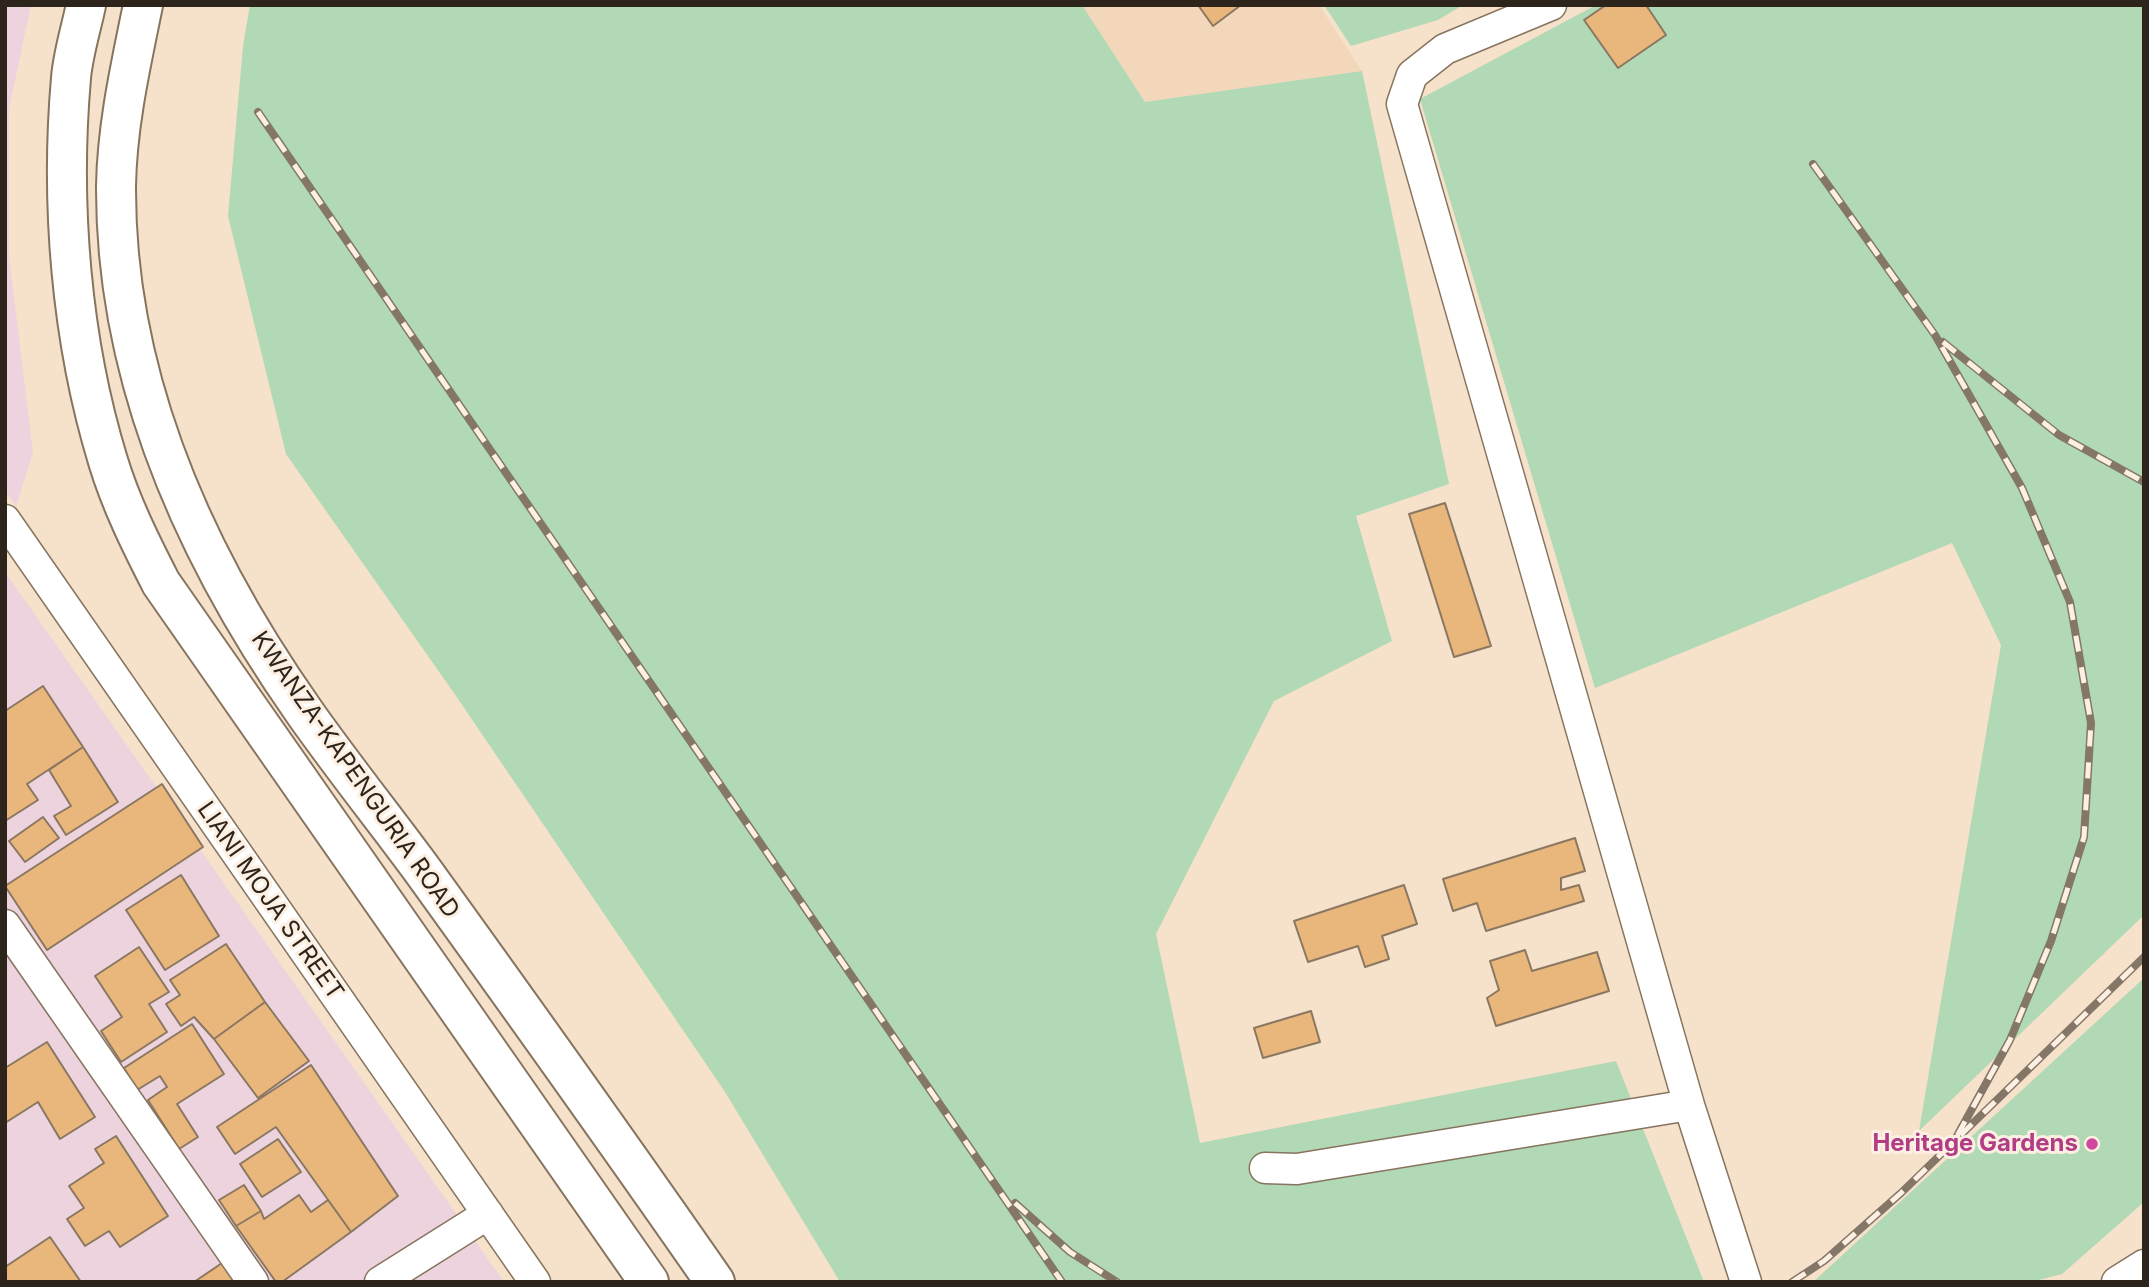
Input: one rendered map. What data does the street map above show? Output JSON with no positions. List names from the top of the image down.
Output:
{
  "streets": {
    "highway": ["KWANZA-KAPENGURIA ROAD"],
    "street": ["LIANI MOJA STREET"]
  },
  "places": ["Heritage Gardens"]
}
